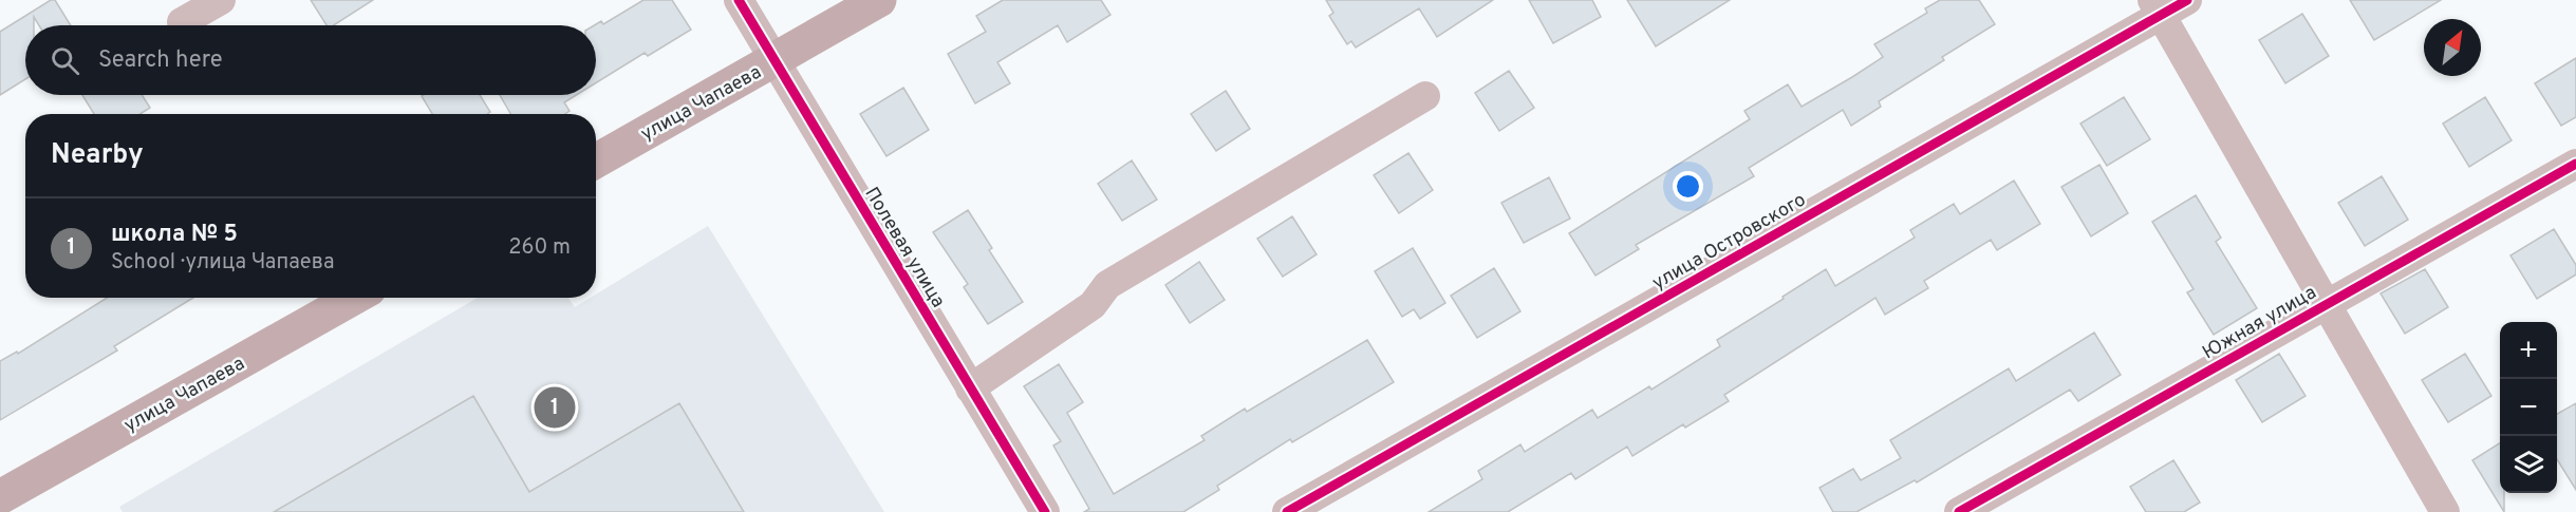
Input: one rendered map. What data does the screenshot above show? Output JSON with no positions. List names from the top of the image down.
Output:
{
  "streets": {
    "street": [
      "улица Чапаева",
      "улица Островского",
      "Полевая улица",
      "Южная улица"
    ]
  },
  "crossings": [
    ["улица Чапаева", "Полевая улица"],
    ["улица Островского", "Южная улица"]
  ],
  "north": "top right",
  "page": {
    "search": "Search here",
    "heading": "Nearby",
    "list": [
      {
        "mark": "1",
        "name": "школа № 5",
        "note": "School · улица Чапаева",
        "value": "260 m"
      }
    ],
    "map_buttons": ["+", "−"],
    "pins": "1"
  }
}
